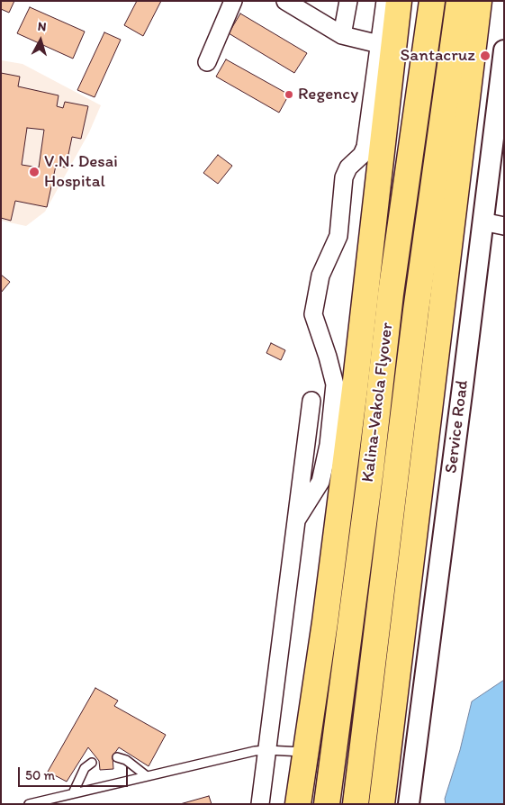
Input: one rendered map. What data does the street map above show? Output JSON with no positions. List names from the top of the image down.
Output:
{
  "streets": {
    "highway": ["Kalina-Vakola Flyover"],
    "street": ["Service Road"]
  },
  "places": ["Santacruz", "Regency", "V.N. Desai Hospital"],
  "scale_bar": "50 m",
  "north": "top"
}
